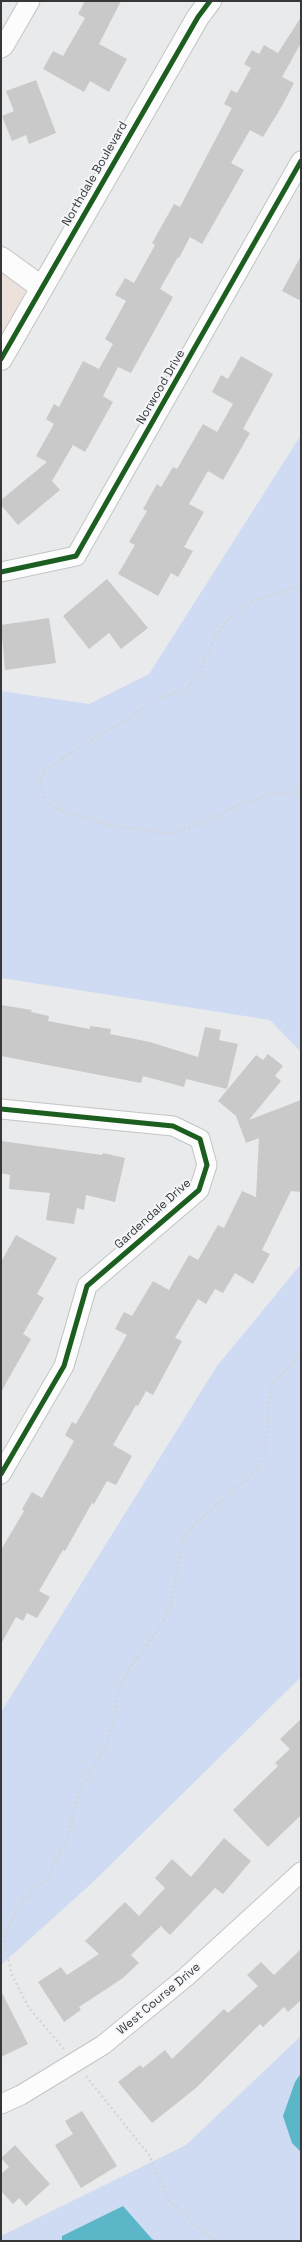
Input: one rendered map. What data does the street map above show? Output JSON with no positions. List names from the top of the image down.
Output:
{
  "streets": {
    "street": [
      "Northdale Boulevard",
      "Norwood Drive",
      "Gardendale Drive",
      "West Course Drive"
    ]
  }
}
